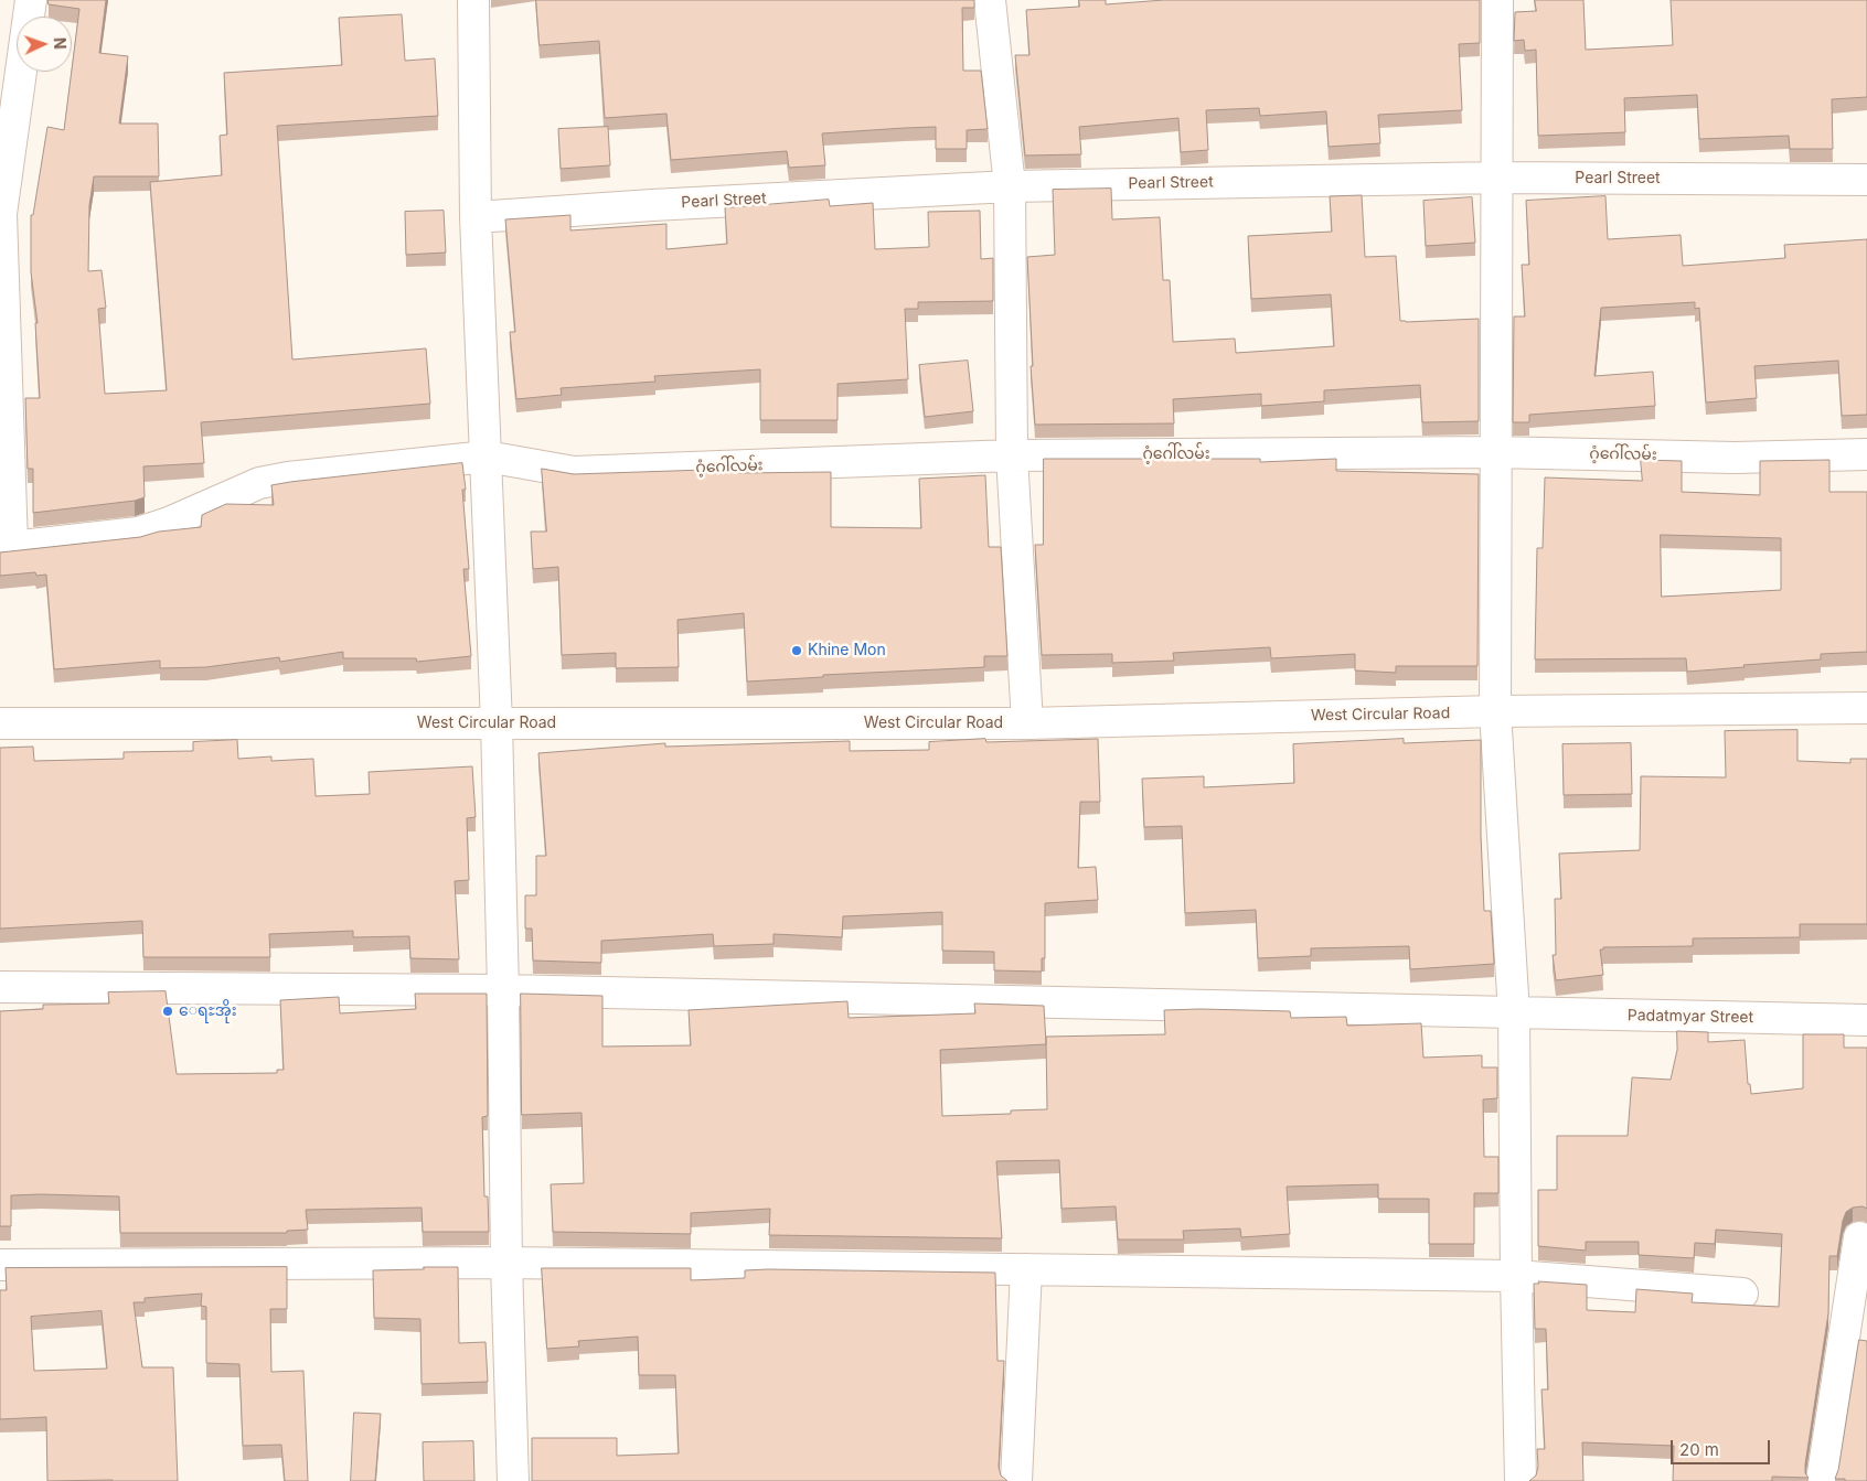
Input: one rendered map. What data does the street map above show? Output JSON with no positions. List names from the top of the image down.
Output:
{
  "streets": {
    "street": [
      "Pearl Street",
      "ဂံ့ဂေါ်လမ်း",
      "West Circular Road",
      "Padatmyar Street"
    ]
  },
  "places": ["Khine Mon", "ေရႊအိုး"],
  "scale_bar": "20 m",
  "north": "right"
}
